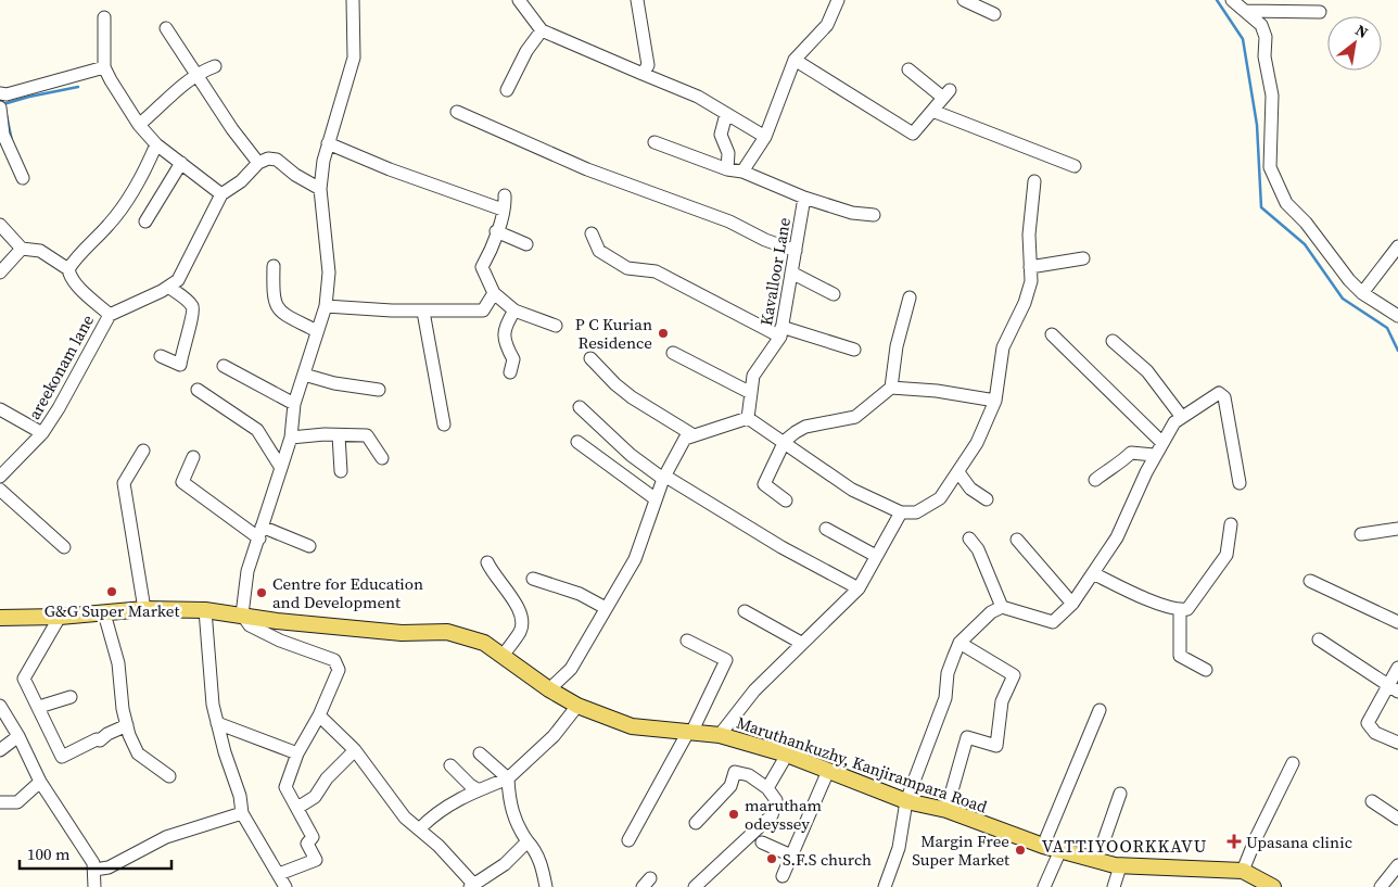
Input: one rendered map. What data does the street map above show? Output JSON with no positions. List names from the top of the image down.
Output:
{
  "streets": {
    "main road": ["Maruthankuzhy, Kanjirampara Road"],
    "street": ["Kavalloor Lane", "areekonam lane"]
  },
  "districts": ["VATTIYOORKKAVU"],
  "places": {
    "other": [
      "P C Kurian Residence",
      "G&G Super Market",
      "Centre for Education and Development",
      "marutham odeyssey",
      "Margin Free Super Market",
      "S.F.S church"
    ],
    "health": ["Upasana clinic"]
  },
  "scale_bar": "100 m",
  "north": "top right"
}
